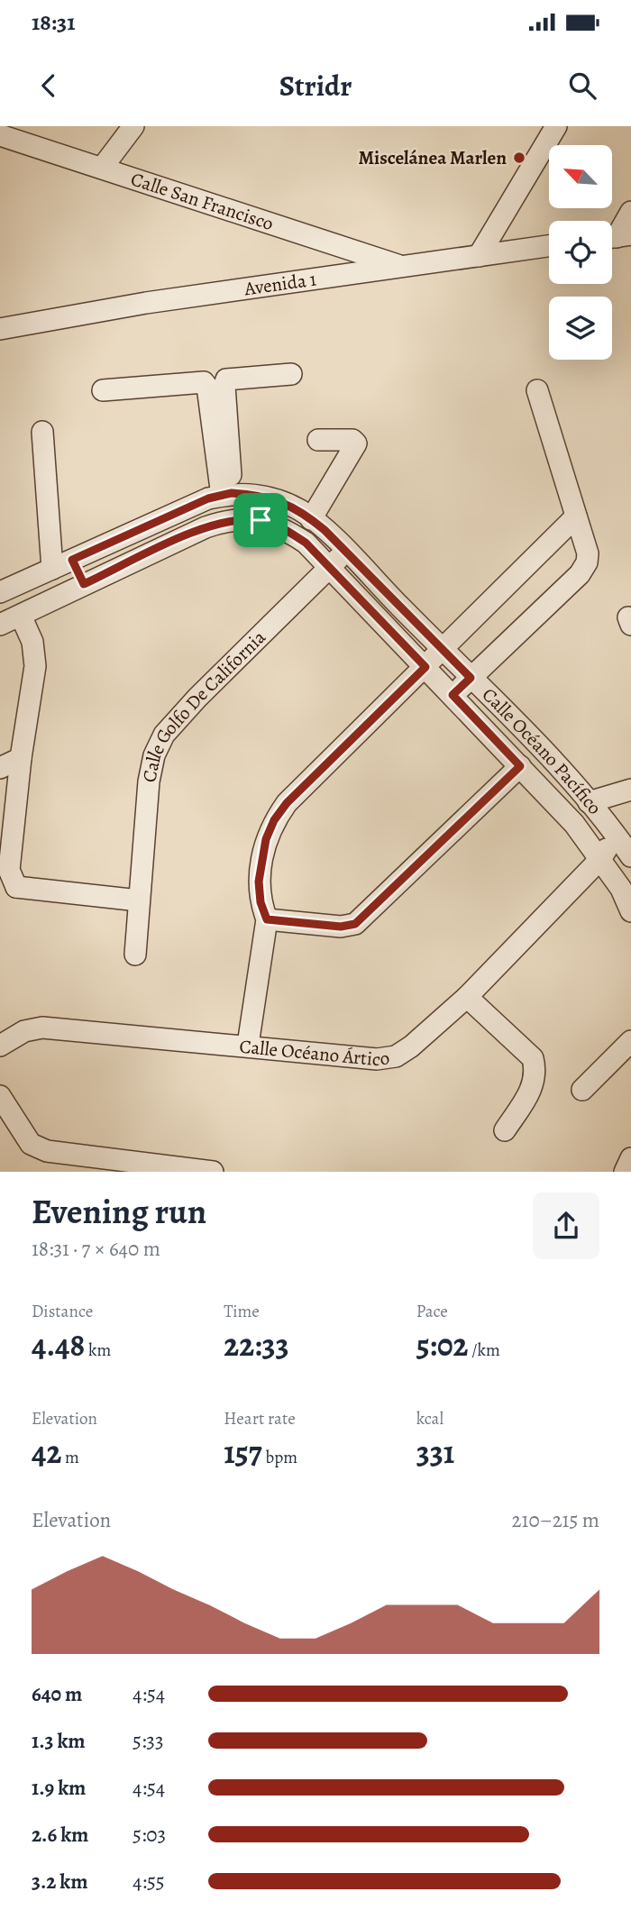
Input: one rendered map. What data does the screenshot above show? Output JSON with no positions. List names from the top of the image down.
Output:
{
  "streets": {
    "street": [
      "Calle San Francisco",
      "Avenida 1",
      "Calle Golfo De California",
      "Calle Océano Pacífico",
      "Calle Océano Ártico"
    ]
  },
  "crossings": [
    ["Calle San Francisco", "Avenida 1"],
    ["Calle Golfo De California", "Calle Océano Pacífico"],
    ["Calle Océano Pacífico", "Calle Océano Ártico"]
  ],
  "places": ["Miscelánea Marlen"],
  "north": "top left",
  "page": {
    "status": "18:31",
    "header": "Stridr",
    "heading": ["Evening run", "18:31 · 7 × 640 m"],
    "stats": [
      ["Distance", "4.48 km"],
      ["Time", "22:33"],
      ["Pace", "5:02 /km"],
      ["Elevation", "42 m"],
      ["Heart rate", "157 bpm"],
      ["kcal", "331"]
    ],
    "chart": ["Elevation", "210–215 m"],
    "list": [
      {
        "name": "640 m",
        "note": "4:54"
      },
      {
        "name": "1.3 km",
        "note": "5:33"
      },
      {
        "name": "1.9 km",
        "note": "4:54"
      },
      {
        "name": "2.6 km",
        "note": "5:03"
      },
      {
        "name": "3.2 km",
        "note": "4:55"
      }
    ]
  }
}
